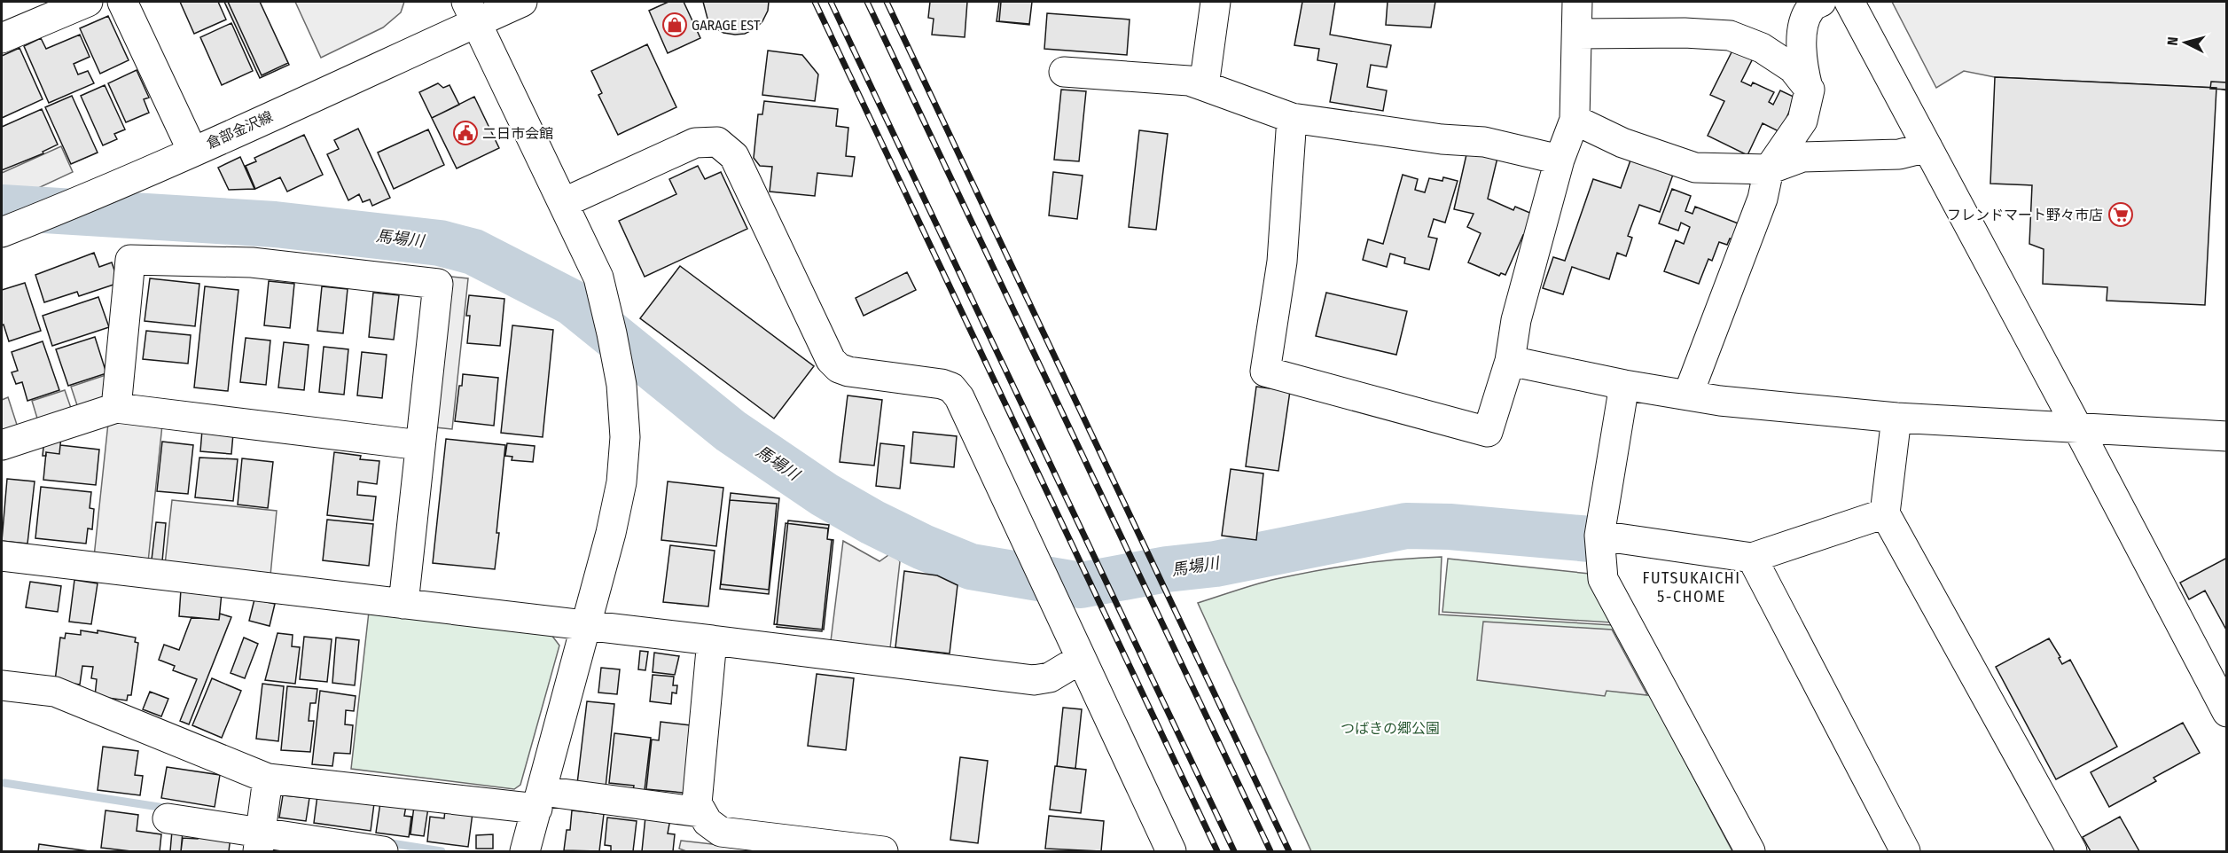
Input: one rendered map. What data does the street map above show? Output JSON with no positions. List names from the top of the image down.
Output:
{
  "streets": {
    "street": ["倉部金沢線"]
  },
  "districts": ["FUTSUKAICHI 5-CHOME"],
  "water": ["馬場川"],
  "parks": ["つばきの郷公園"],
  "places": {
    "shop": ["GARAGE EST"],
    "public building": ["二日市会館"],
    "supermarket": ["フレンドマート野々市店"]
  },
  "north": "left"
}
